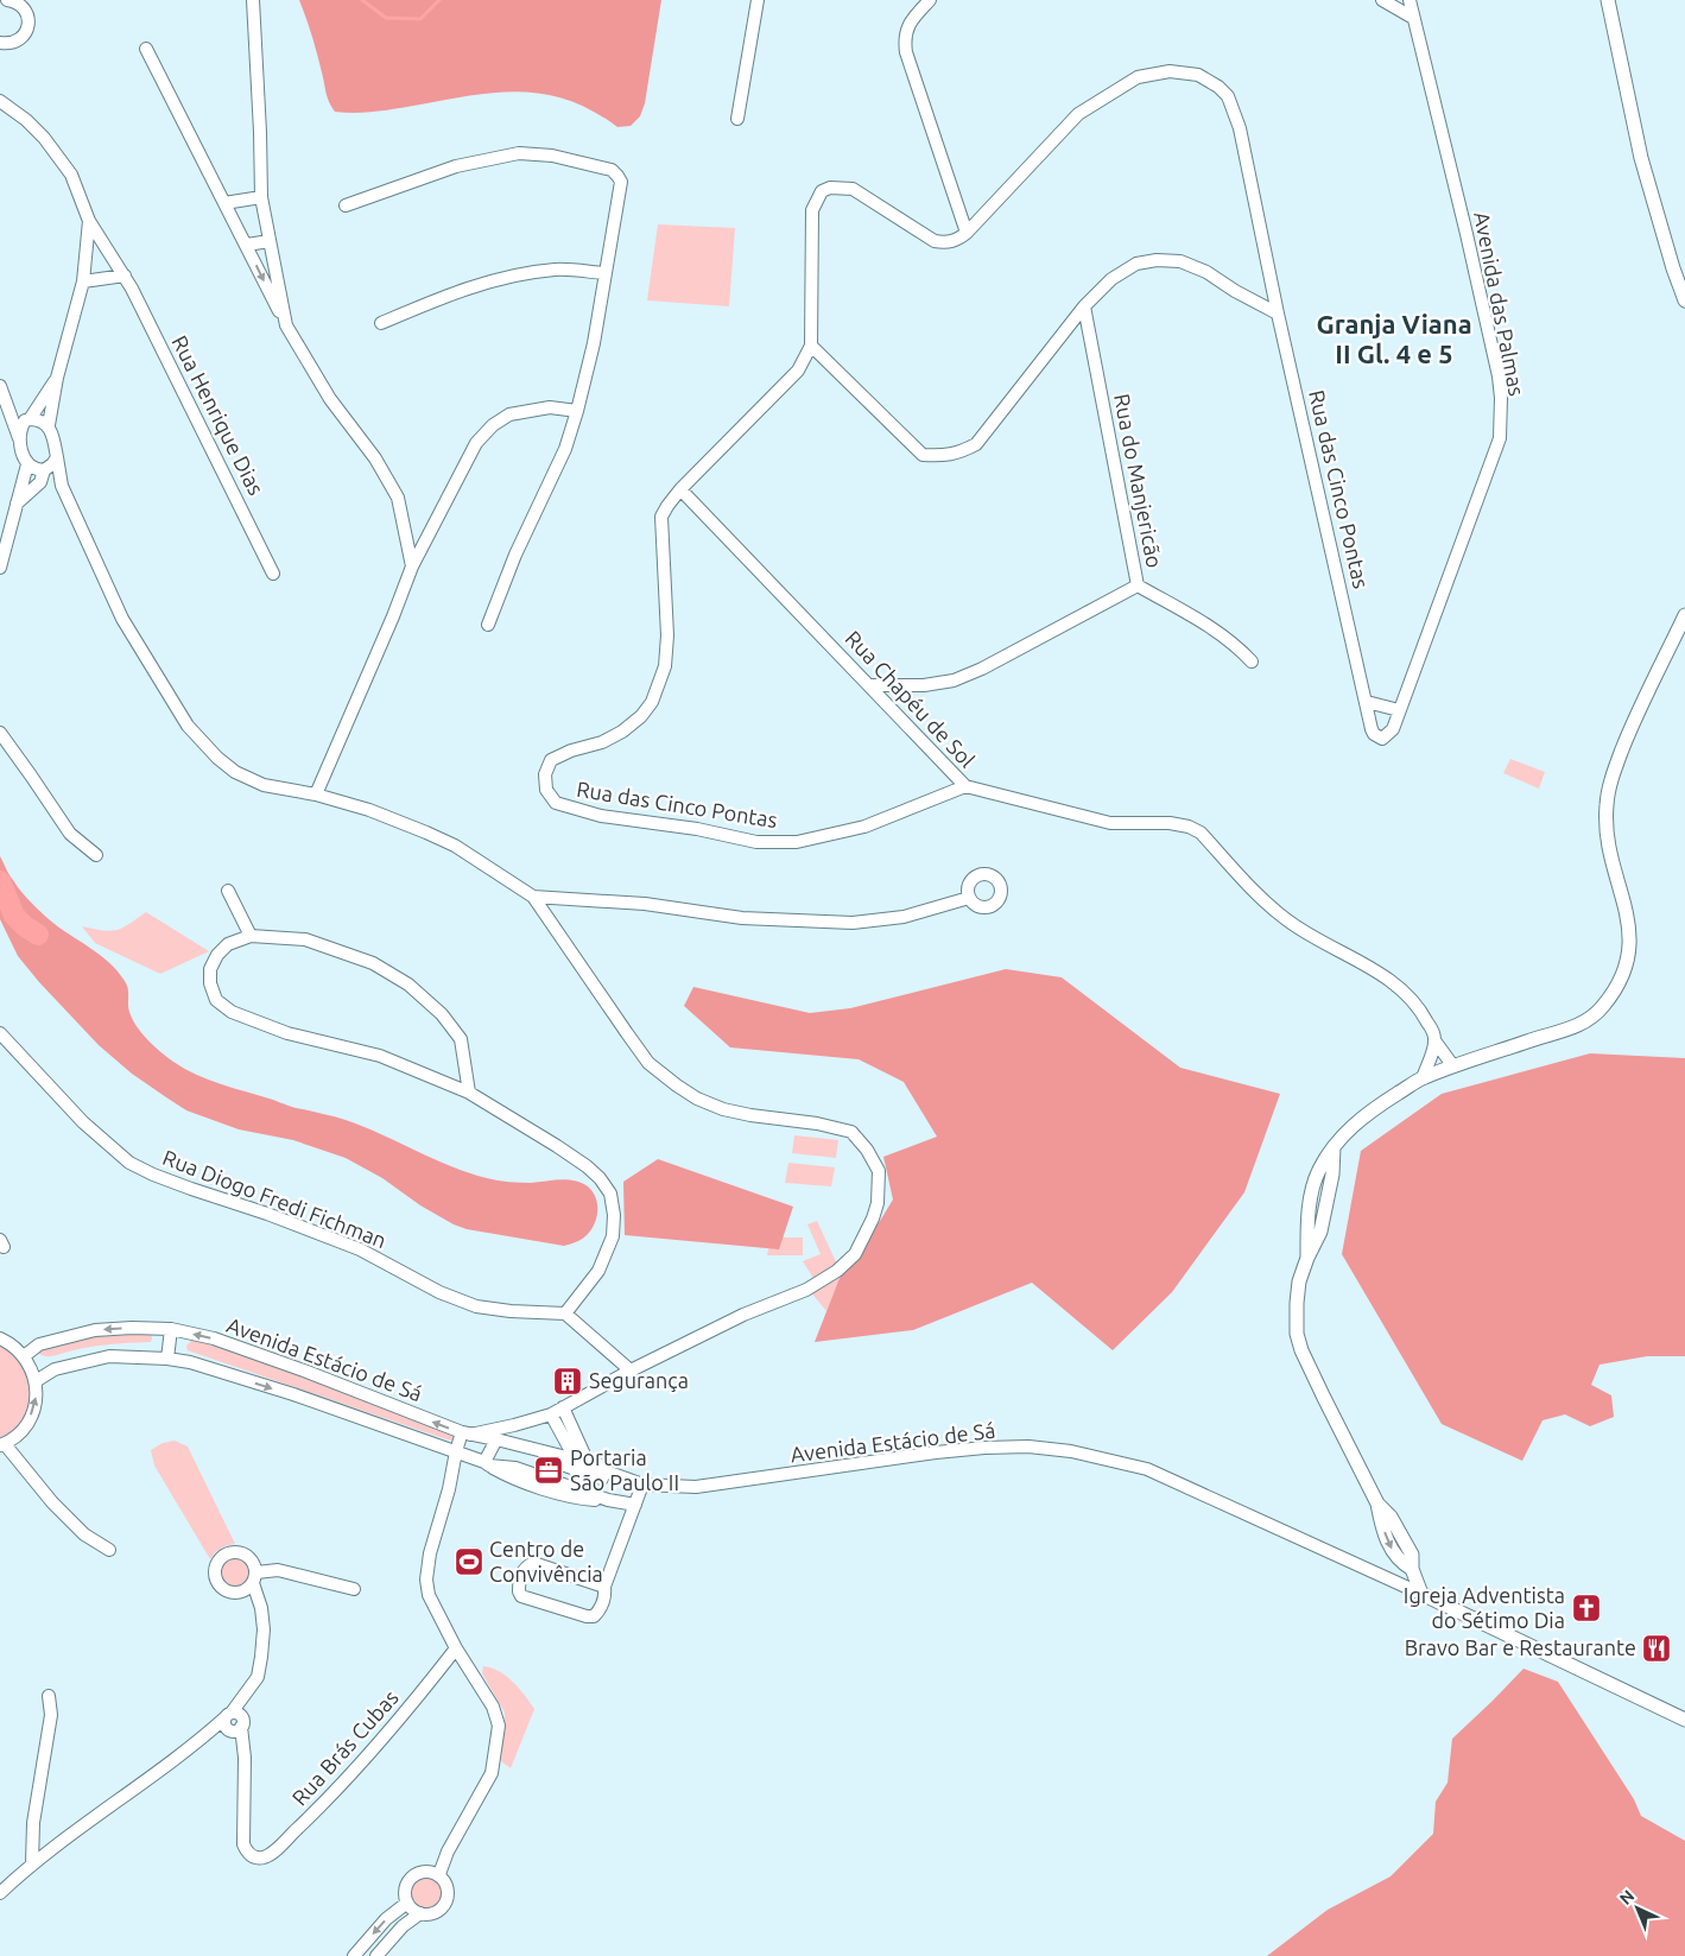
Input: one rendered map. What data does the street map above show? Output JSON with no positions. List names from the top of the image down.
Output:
{
  "streets": {
    "street": [
      "Avenida das Palmas",
      "Rua Henrique Dias",
      "Rua do Manjericão",
      "Rua das Cinco Pontas",
      "Rua Chapéu de Sol",
      "Rua Diogo Fredi Fichman",
      "Avenida Estácio de Sá",
      "Rua Brás Cubas"
    ]
  },
  "crossings": [
    ["Avenida das Palmas", "Rua das Cinco Pontas"],
    ["Rua do Manjericão", "Rua Chapéu de Sol"],
    ["Rua das Cinco Pontas", "Rua Chapéu de Sol"]
  ],
  "districts": ["Granja Viana II Gl. 4 e 5"],
  "places": {
    "building": ["Segurança"],
    "office": ["Portaria São Paulo II"],
    "sports": ["Centro de Convivência"],
    "church": ["Igreja Adventista do Sétimo Dia"],
    "restaurant": ["Bravo Bar e Restaurante"]
  },
  "north": "top left"
}
